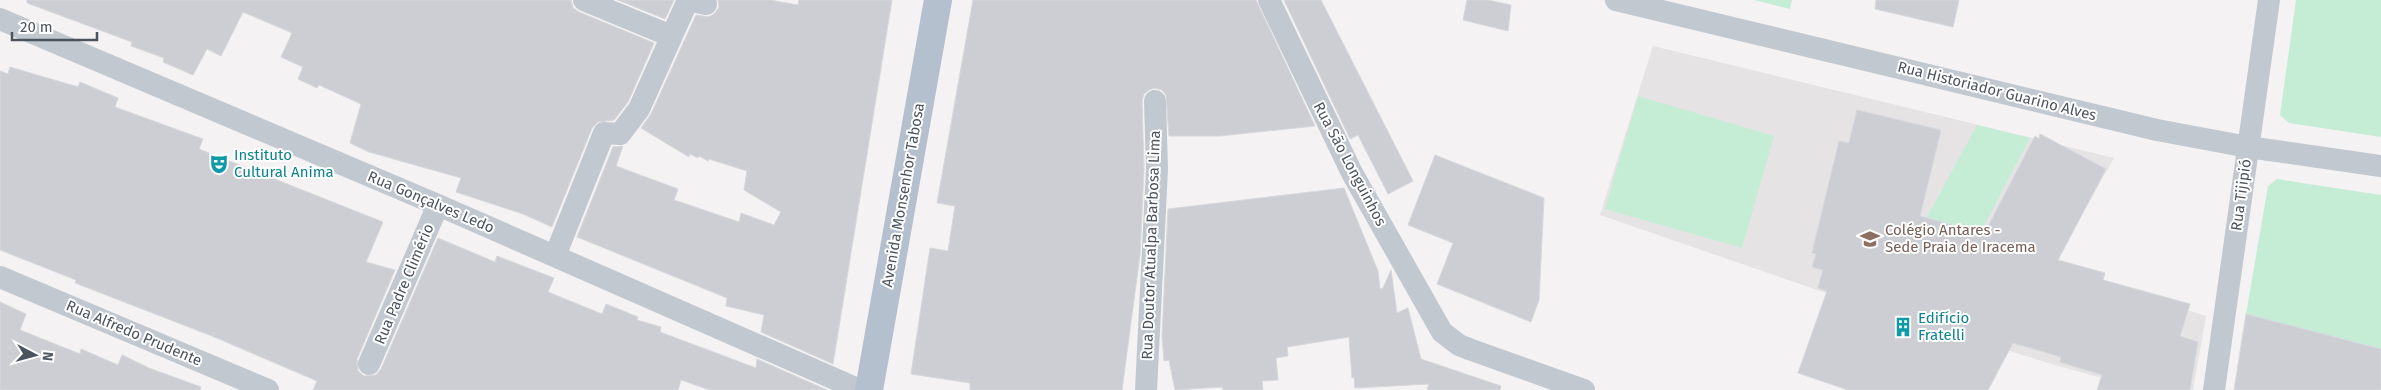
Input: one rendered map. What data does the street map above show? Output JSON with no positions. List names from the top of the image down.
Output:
{
  "streets": {
    "main road": ["Avenida Monsenhor Tabosa"],
    "street": [
      "Rua Historiador Guarino Alves",
      "Rua São Longuinhos",
      "Rua Tijipió",
      "Rua Gonçalves Ledo",
      "Rua Doutor Atualpa Barbosa Lima",
      "Rua Padre Climério",
      "Rua Alfredo Prudente"
    ]
  },
  "crossings": [
    ["Rua Historiador Guarino Alves", "Rua Tijipió"],
    ["Rua Gonçalves Ledo", "Rua Padre Climério"]
  ],
  "places": {
    "theatre": ["Instituto Cultural Anima"],
    "school or university": ["Colégio Antares - Sede Praia de Iracema"],
    "building": ["Edifício Fratelli"]
  },
  "scale_bar": "20 m",
  "north": "right"
}
